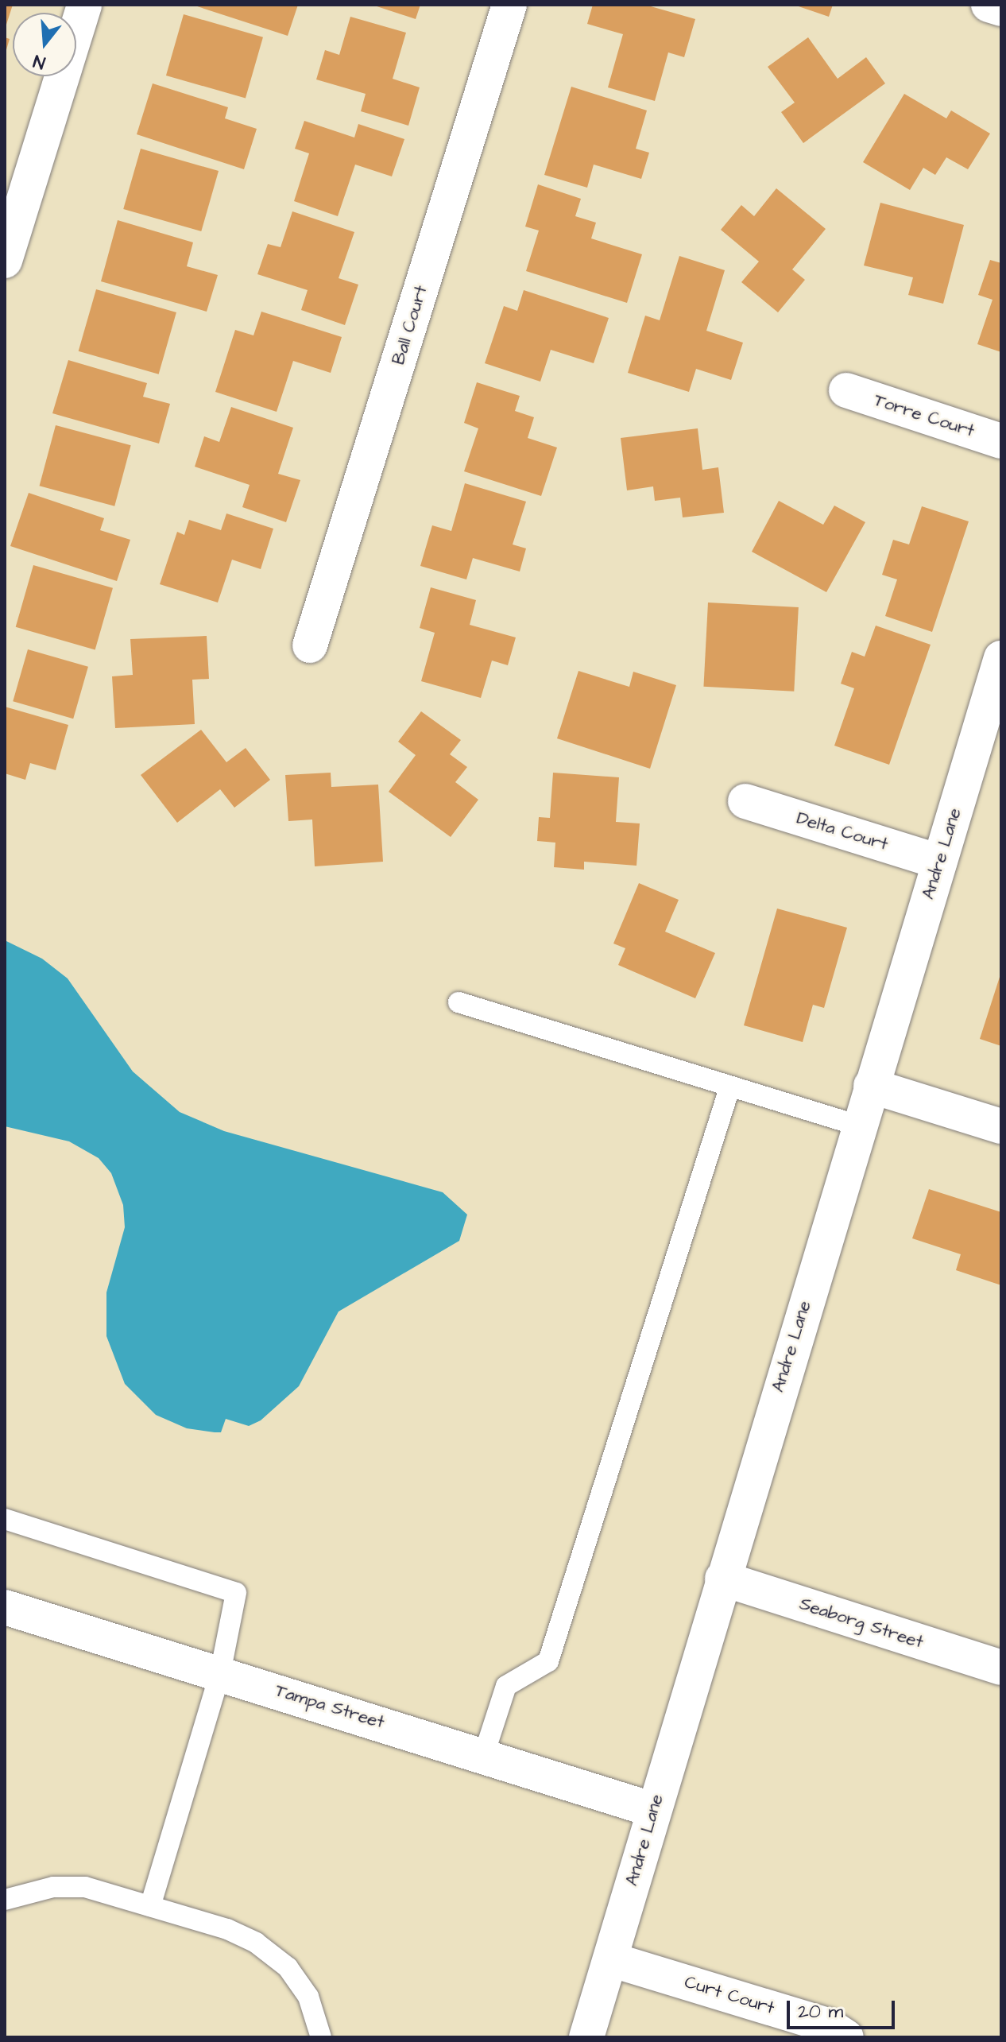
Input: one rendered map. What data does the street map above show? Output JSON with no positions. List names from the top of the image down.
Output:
{
  "streets": {
    "street": [
      "Ball Court",
      "Torre Court",
      "Delta Court",
      "Andre Lane",
      "Seaborg Street",
      "Tampa Street",
      "Curt Court"
    ]
  },
  "crossings": [
    ["Delta Court", "Andre Lane"],
    ["Andre Lane", "Seaborg Street"],
    ["Andre Lane", "Tampa Street"],
    ["Andre Lane", "Curt Court"]
  ],
  "scale_bar": "20 m",
  "north": "bottom"
}
